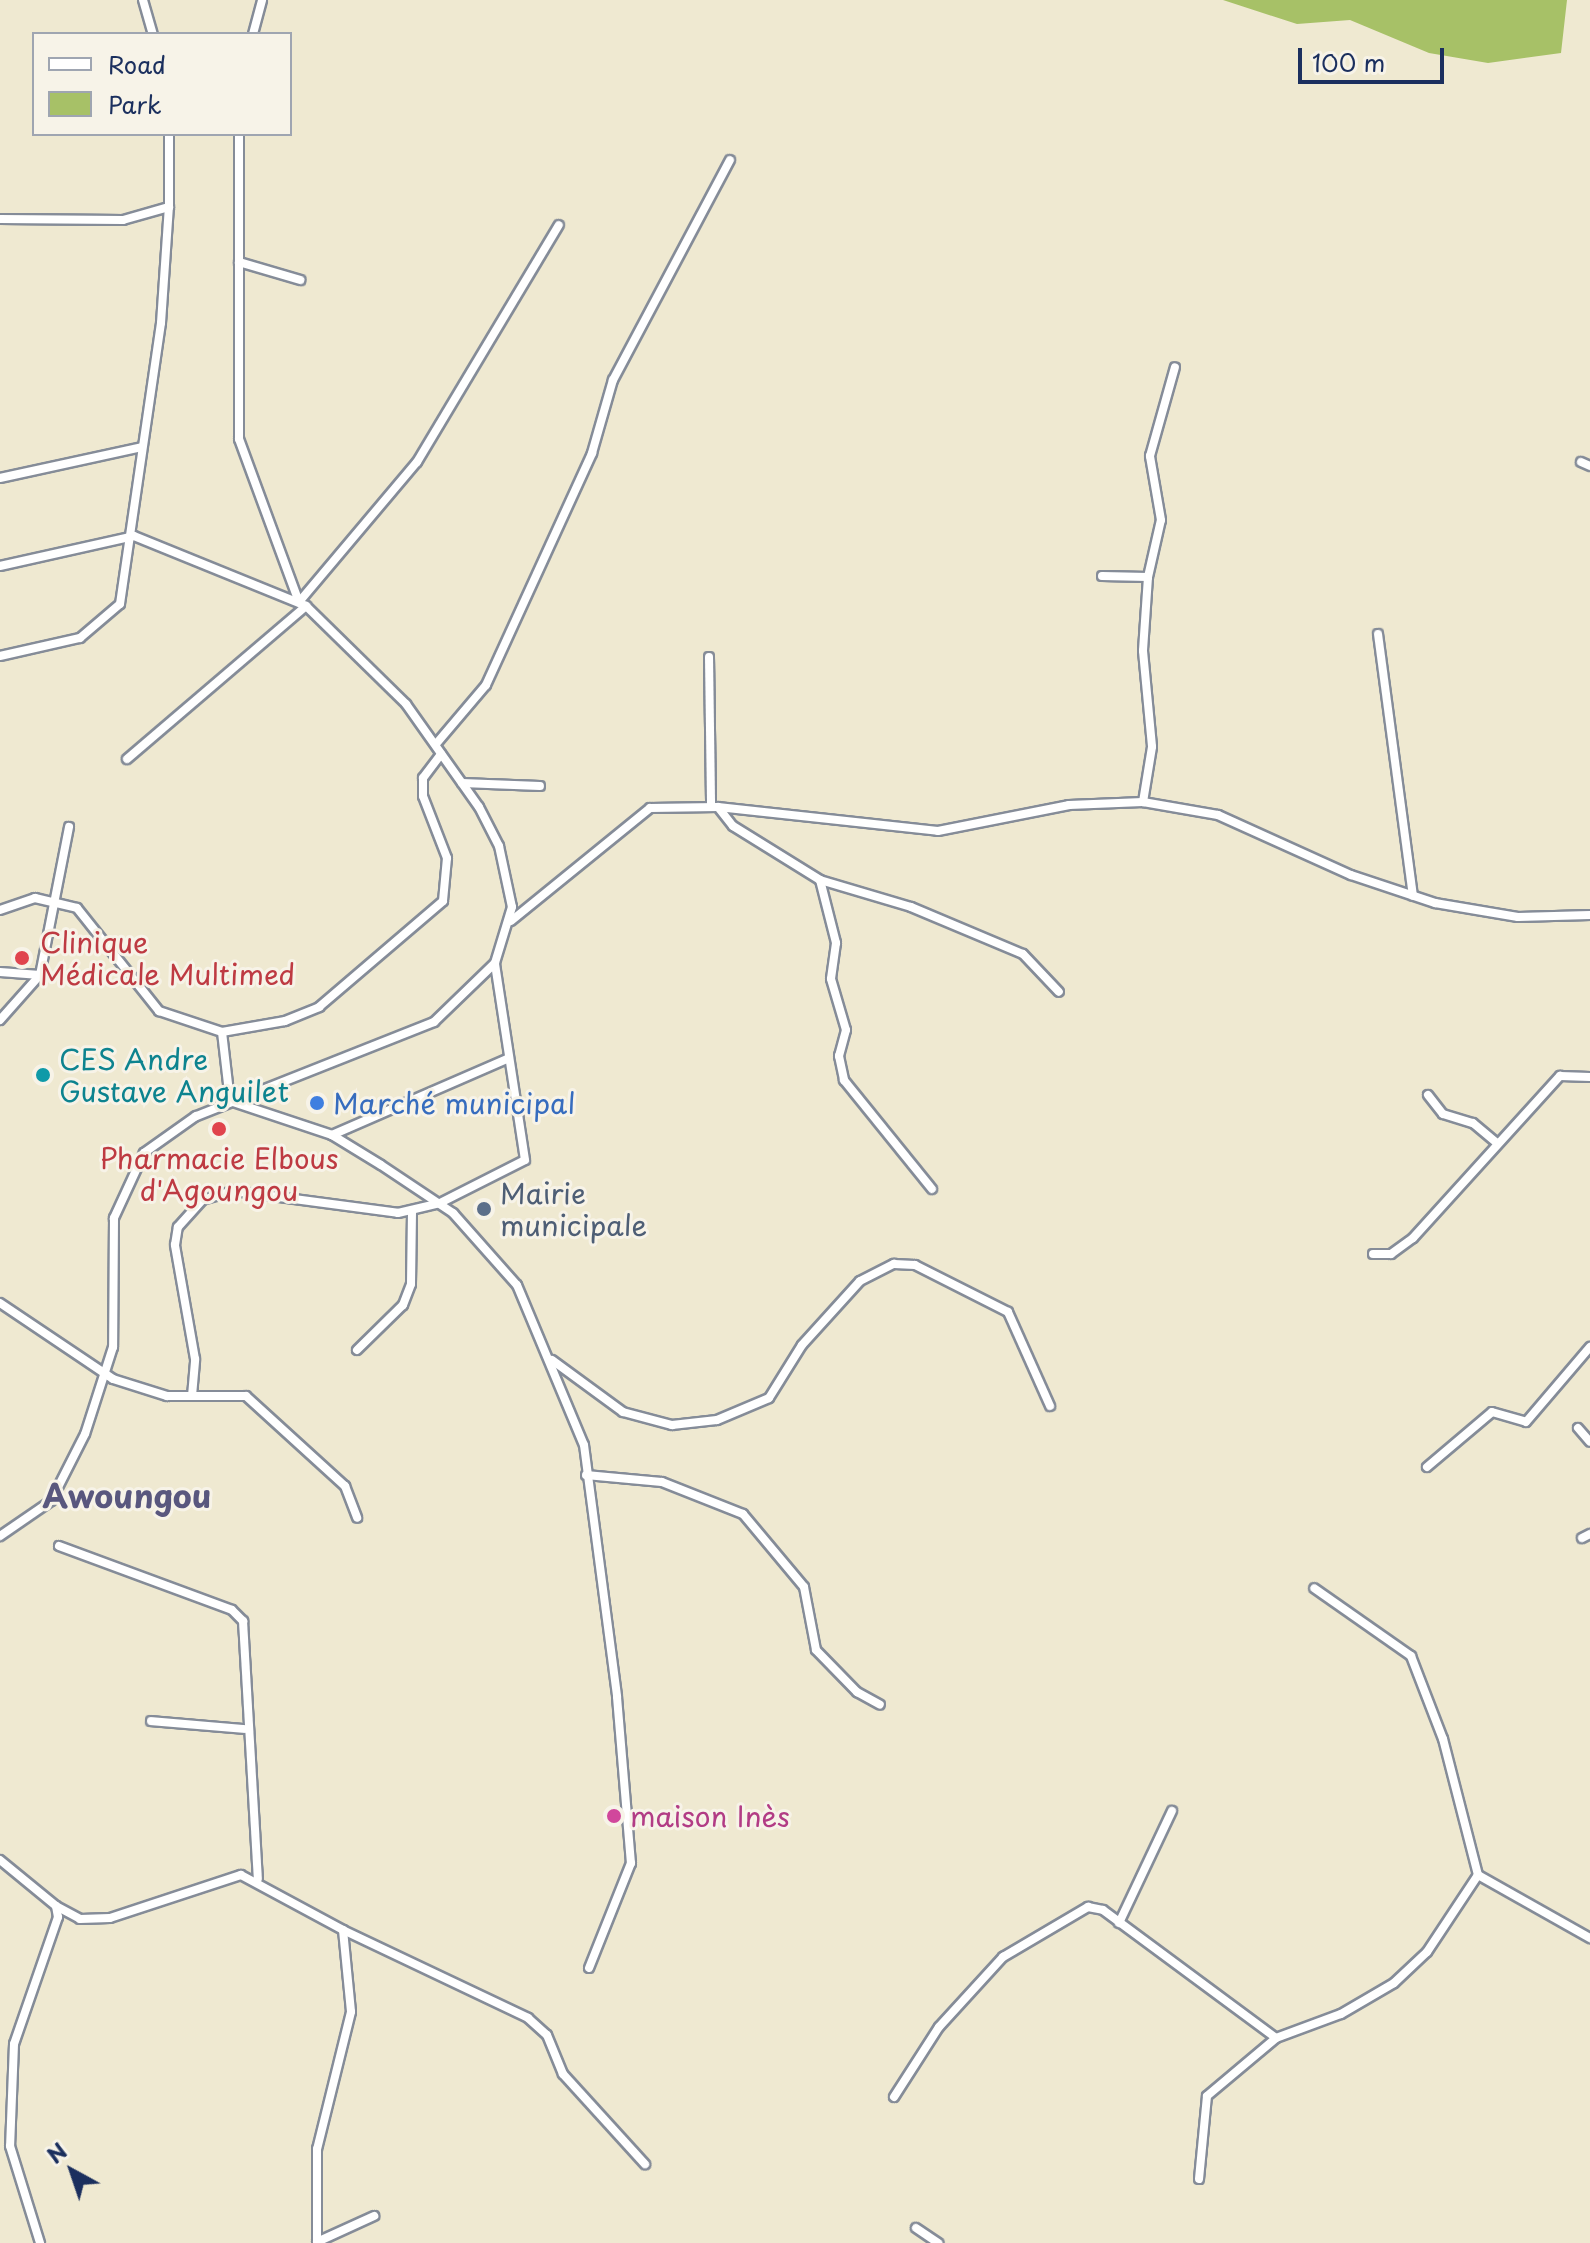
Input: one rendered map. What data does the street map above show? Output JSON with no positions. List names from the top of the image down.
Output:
{
  "districts": ["Awoungou"],
  "places": [
    "Clinique Médicale Multimed",
    "CES Andre Gustave Anguilet",
    "Marché municipal",
    "Pharmacie Elbous d'Agoungou",
    "Mairie municipale",
    "maison Inès"
  ],
  "legend": ["Road", "Park"],
  "scale_bar": "100 m",
  "north": "top left"
}
